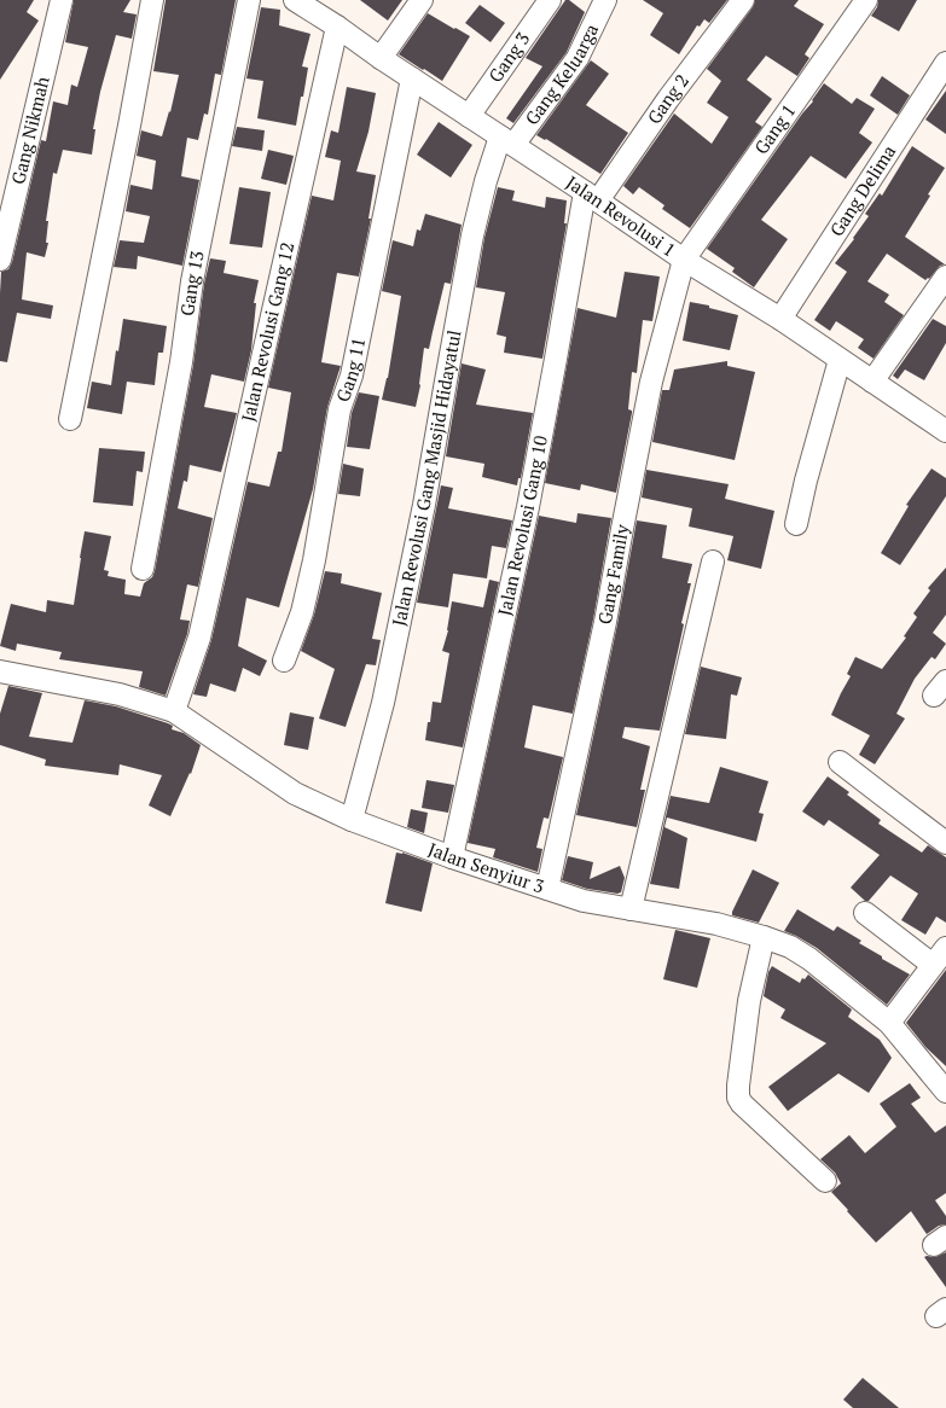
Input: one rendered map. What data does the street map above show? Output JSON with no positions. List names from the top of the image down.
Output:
{
  "streets": {
    "street": [
      "Gang 3",
      "Gang Keluarga",
      "Gang 2",
      "Gang Nikmah",
      "Gang 1",
      "Gang Delima",
      "Jalan Revolusi 1",
      "Gang 13",
      "Jalan Revolusi Gang 12",
      "Gang 11",
      "Jalan Revolusi Gang Masjid Hidayatul",
      "Jalan Revolusi Gang 10",
      "Gang Family",
      "Jalan Senyiur 3"
    ]
  },
  "crossings": [
    ["Gang 3", "Jalan Revolusi 1"],
    ["Gang Keluarga", "Jalan Revolusi 1"],
    ["Gang Keluarga", "Jalan Revolusi Gang Masjid Hidayatul"],
    ["Gang 2", "Jalan Revolusi 1"],
    ["Gang 2", "Jalan Revolusi Gang 10"],
    ["Gang 1", "Jalan Revolusi 1"],
    ["Gang 1", "Gang Family"],
    ["Gang Delima", "Jalan Revolusi 1"],
    ["Jalan Revolusi 1", "Jalan Revolusi Gang 12"],
    ["Jalan Revolusi 1", "Gang 11"],
    ["Jalan Revolusi 1", "Jalan Revolusi Gang Masjid Hidayatul"],
    ["Jalan Revolusi 1", "Jalan Revolusi Gang 10"],
    ["Jalan Revolusi 1", "Gang Family"],
    ["Jalan Revolusi Gang 12", "Jalan Senyiur 3"],
    ["Jalan Revolusi Gang Masjid Hidayatul", "Jalan Senyiur 3"],
    ["Jalan Revolusi Gang 10", "Jalan Senyiur 3"],
    ["Gang Family", "Jalan Senyiur 3"]
  ]
}
